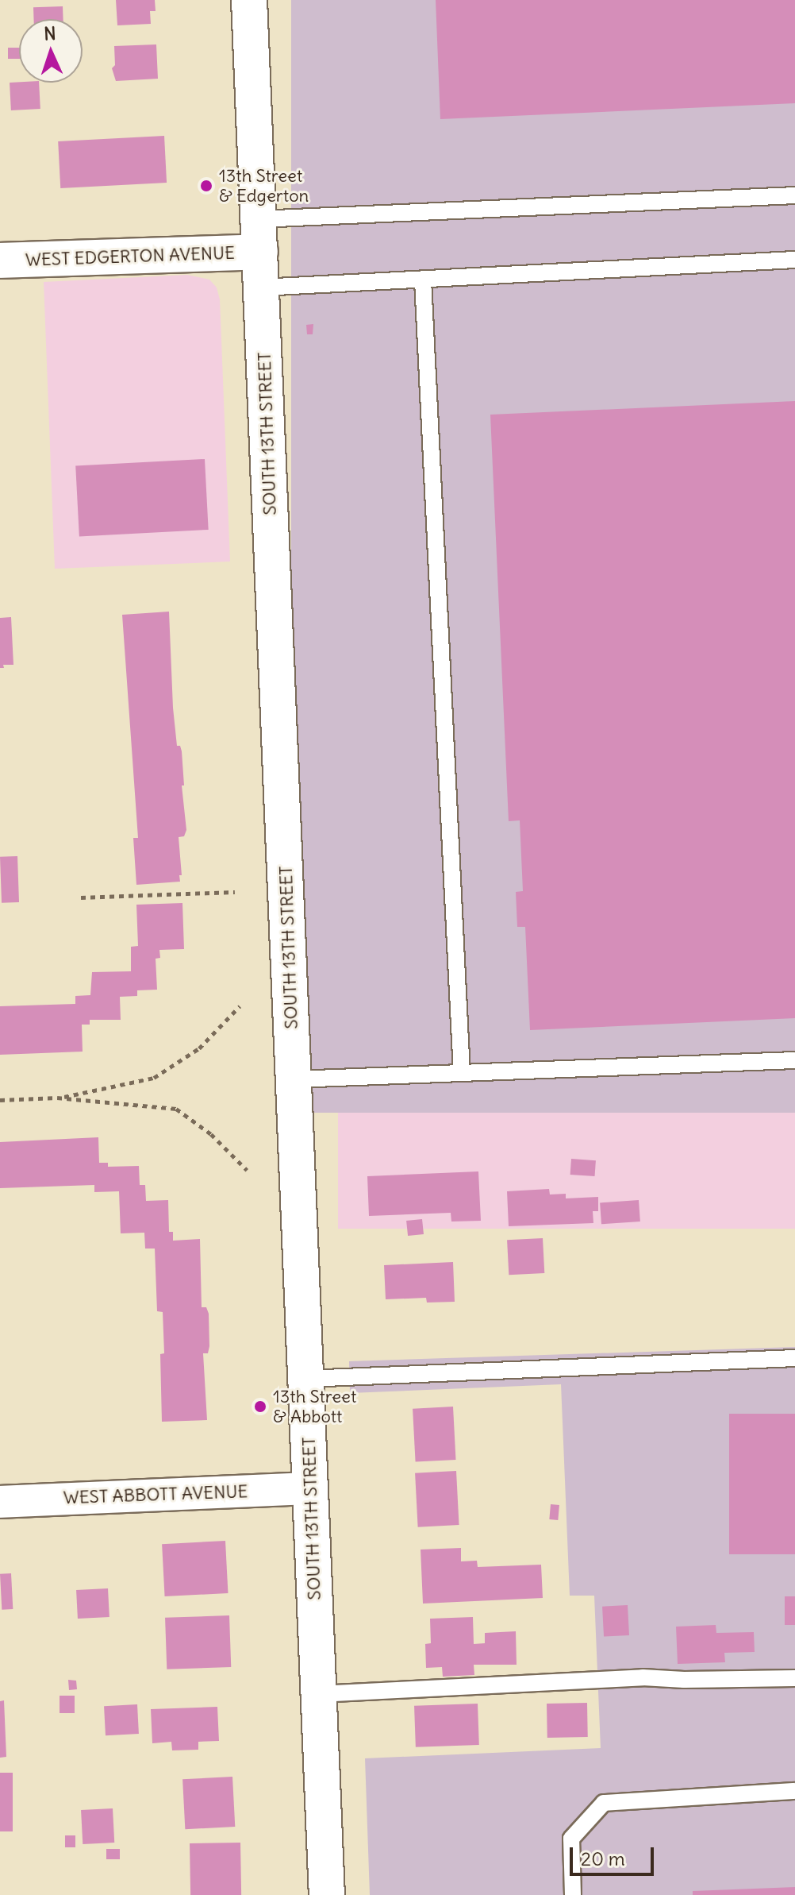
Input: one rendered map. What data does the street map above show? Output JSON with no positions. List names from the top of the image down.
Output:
{
  "streets": {
    "street": ["WEST EDGERTON AVENUE", "SOUTH 13TH STREET", "WEST ABBOTT AVENUE"]
  },
  "crossings": [
    ["WEST EDGERTON AVENUE", "SOUTH 13TH STREET"],
    ["SOUTH 13TH STREET", "WEST ABBOTT AVENUE"]
  ],
  "places": ["13th Street & Edgerton", "13th Street & Abbott"],
  "scale_bar": "20 m",
  "north": "top"
}
